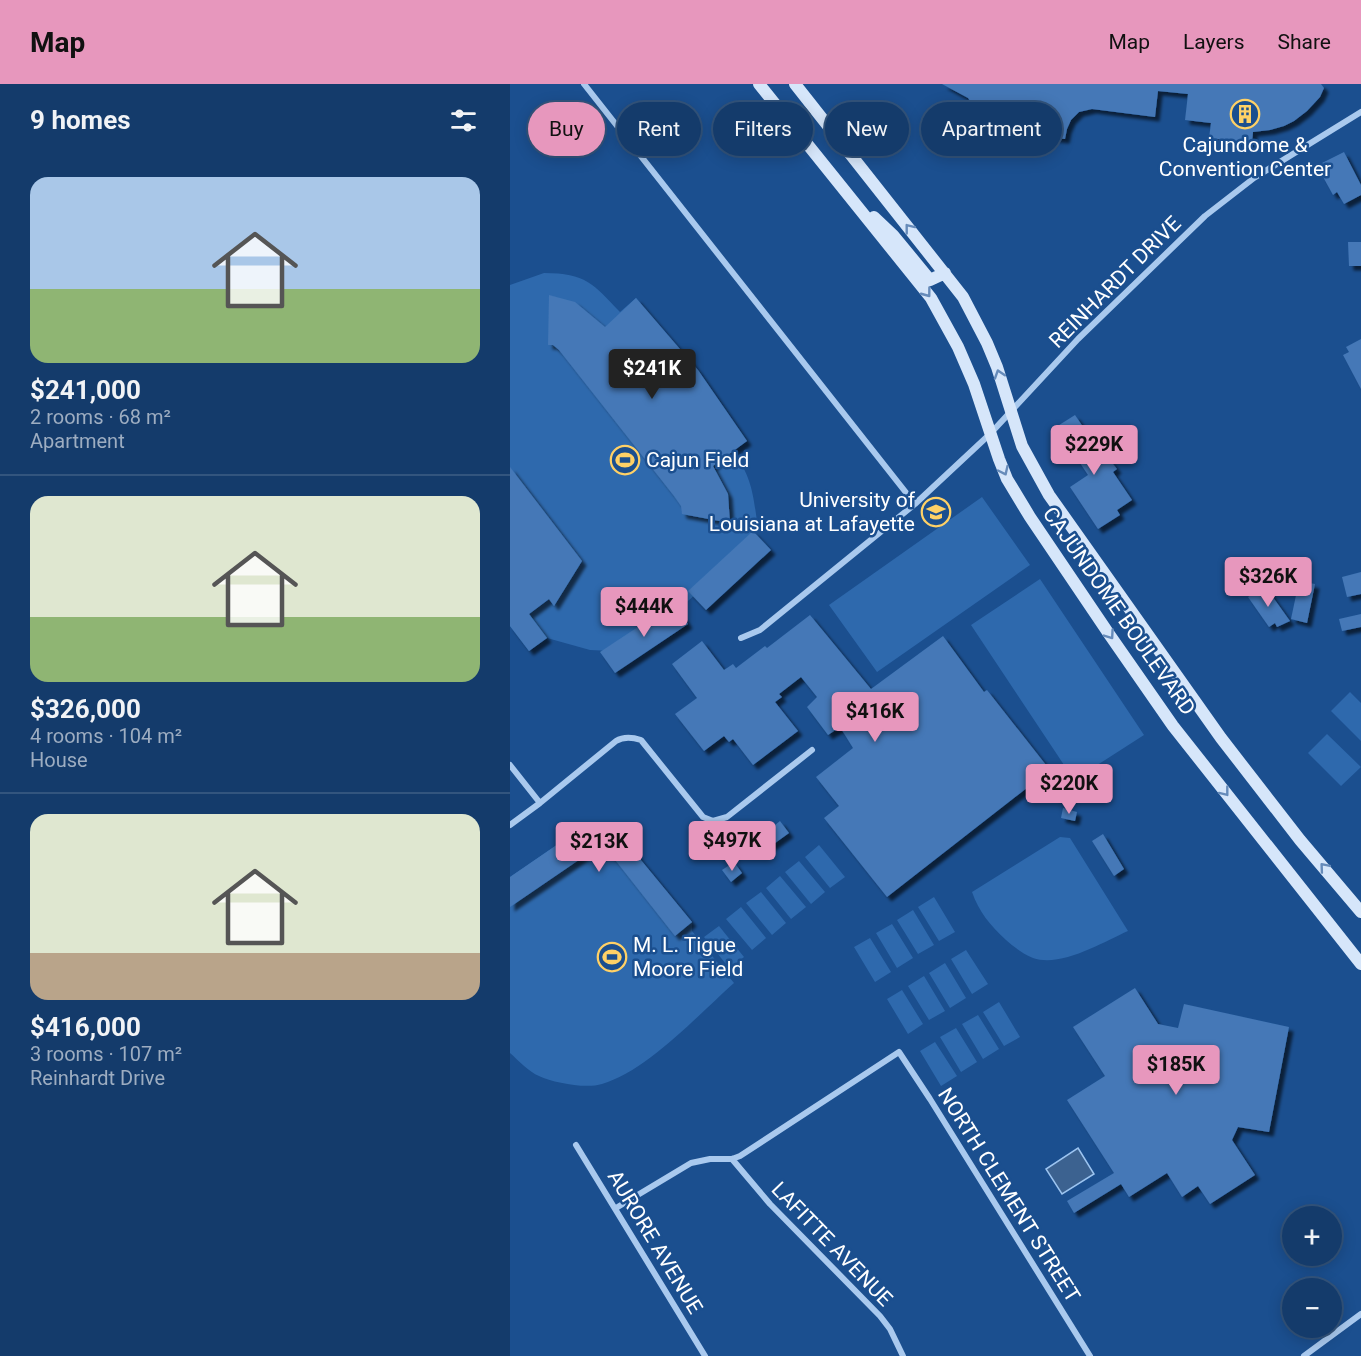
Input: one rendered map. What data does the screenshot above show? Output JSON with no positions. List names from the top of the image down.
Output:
{
  "streets": {
    "street": [
      "REINHARDT DRIVE",
      "CAJUNDOME BOULEVARD",
      "NORTH CLEMENT STREET",
      "AURORE AVENUE",
      "LAFITTE AVENUE"
    ]
  },
  "crossings": [
    ["REINHARDT DRIVE", "CAJUNDOME BOULEVARD"],
    ["NORTH CLEMENT STREET", "LAFITTE AVENUE"]
  ],
  "places": {
    "building": ["Cajundome & Convention Center"],
    "sports": ["Cajun Field", "M. L. Tigue Moore Field"],
    "school or university": ["University of Louisiana at Lafayette"]
  },
  "page": {
    "header": "Map",
    "nav": ["Map", "Layers", "Share"],
    "heading": "9 homes",
    "chip": [
      "Buy",
      "Rent",
      "Filters",
      "New",
      "Apartment"
    ],
    "list": [
      {
        "name": "$241,000",
        "note": "2 rooms · 68 m² · Apartment"
      },
      {
        "name": "$326,000",
        "note": "4 rooms · 104 m² · House"
      },
      {
        "name": "$416,000",
        "note": "3 rooms · 107 m² · Reinhardt Drive"
      }
    ],
    "price": [
      "$241K",
      "$229K",
      "$326K",
      "$444K",
      "$416K",
      "$220K",
      "$497K",
      "$213K",
      "$185K"
    ],
    "map_buttons": ["+", "−"]
  }
}
